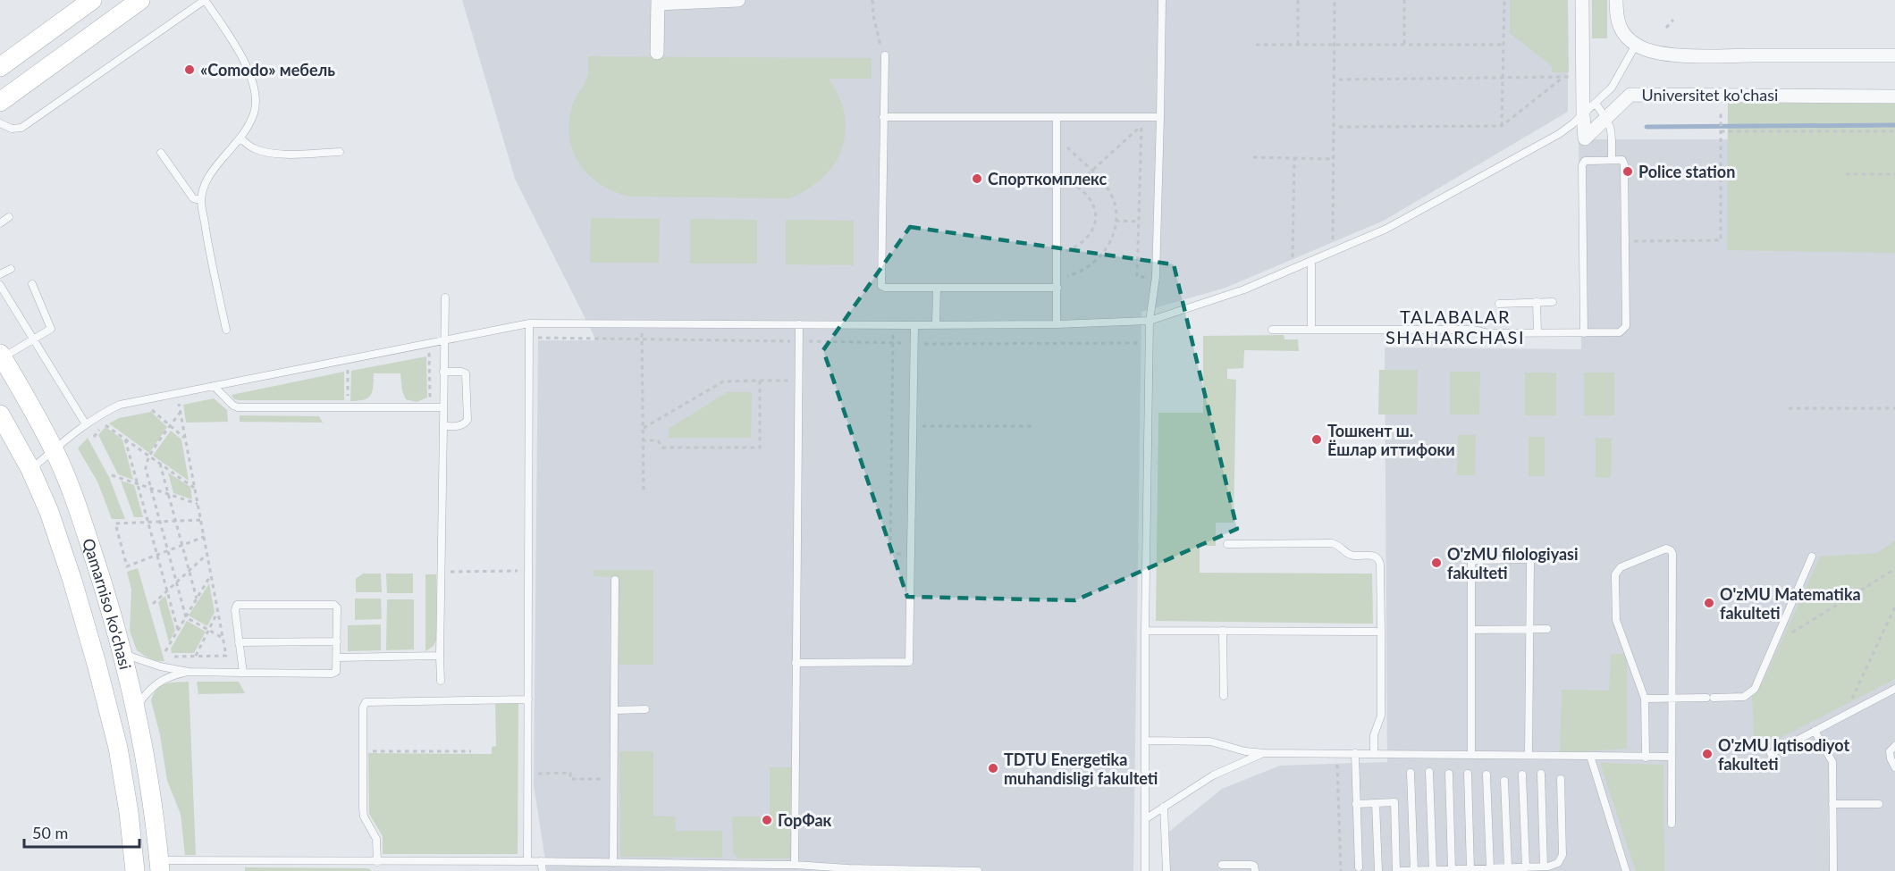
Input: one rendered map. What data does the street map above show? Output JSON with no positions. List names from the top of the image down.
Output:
{
  "streets": {
    "main road": ["Qamarniso ko'chasi"],
    "street": ["Universitet ko'chasi"]
  },
  "districts": ["TALABALAR SHAHARCHASI"],
  "places": [
    "«Comodo» мебель",
    "Police station",
    "Спорткомплекс",
    "Тошкент ш. Ёшлар иттифоки",
    "O'zMU filologiyasi fakulteti",
    "O'zMU Matematika fakulteti",
    "O'zMU Iqtisodiyot fakulteti",
    "TDTU Energetika muhandisligi fakulteti",
    "ГорФак"
  ],
  "scale_bar": "50 m"
}
